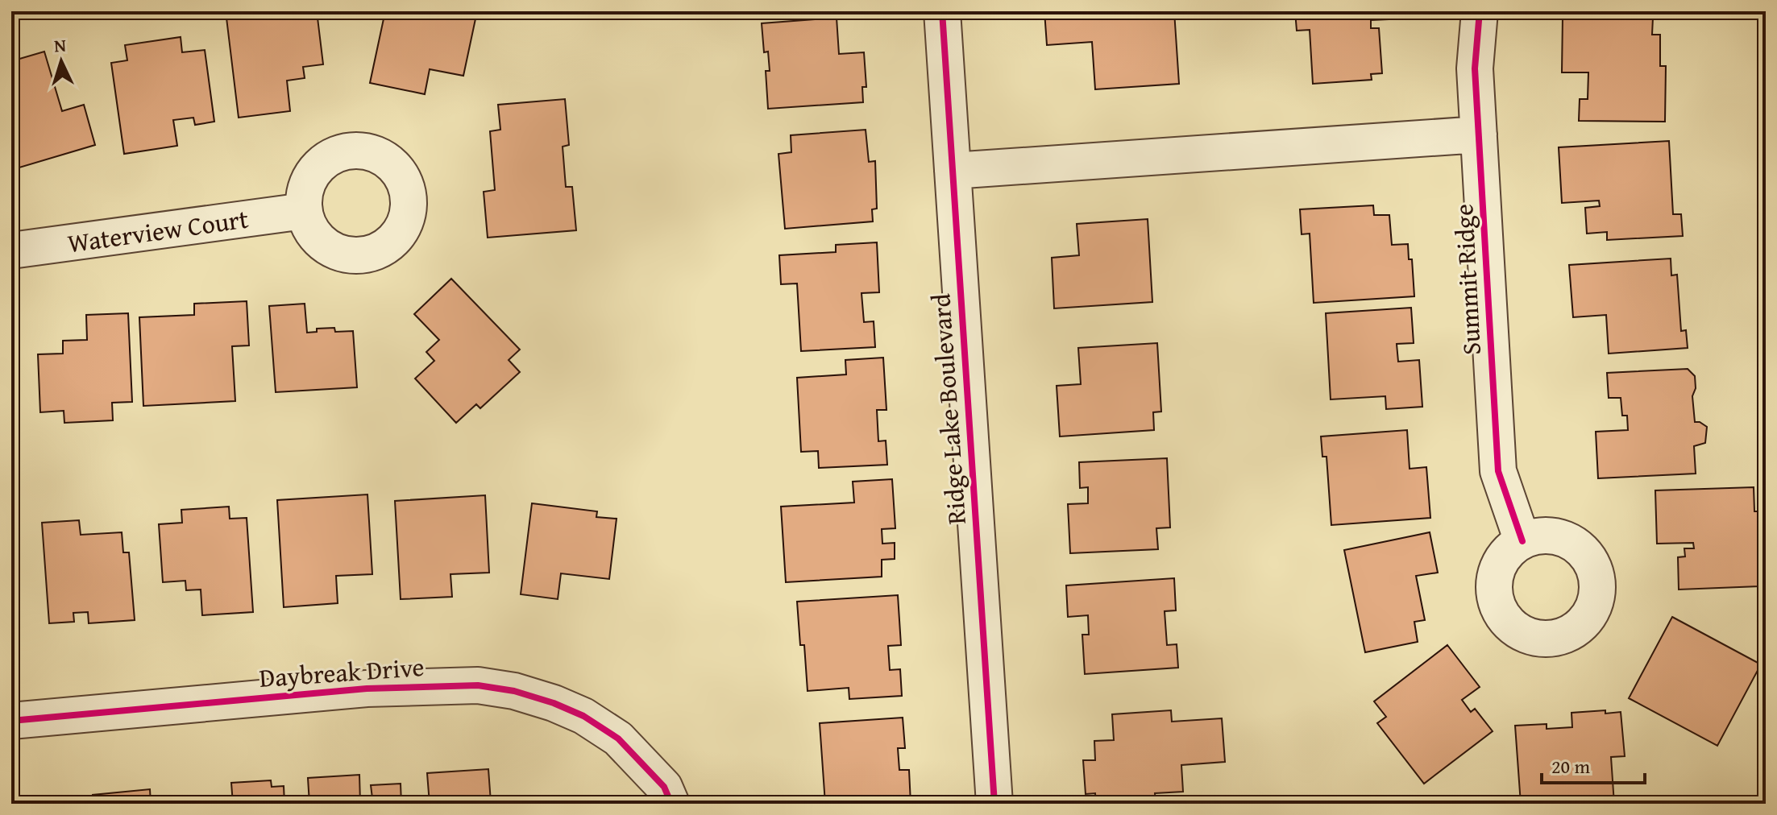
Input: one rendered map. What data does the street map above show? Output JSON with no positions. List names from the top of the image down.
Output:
{
  "streets": {
    "street": [
      "Waterview Court",
      "Summit Ridge",
      "Ridge Lake Boulevard",
      "Daybreak Drive"
    ]
  },
  "scale_bar": "20 m",
  "north": "top"
}
